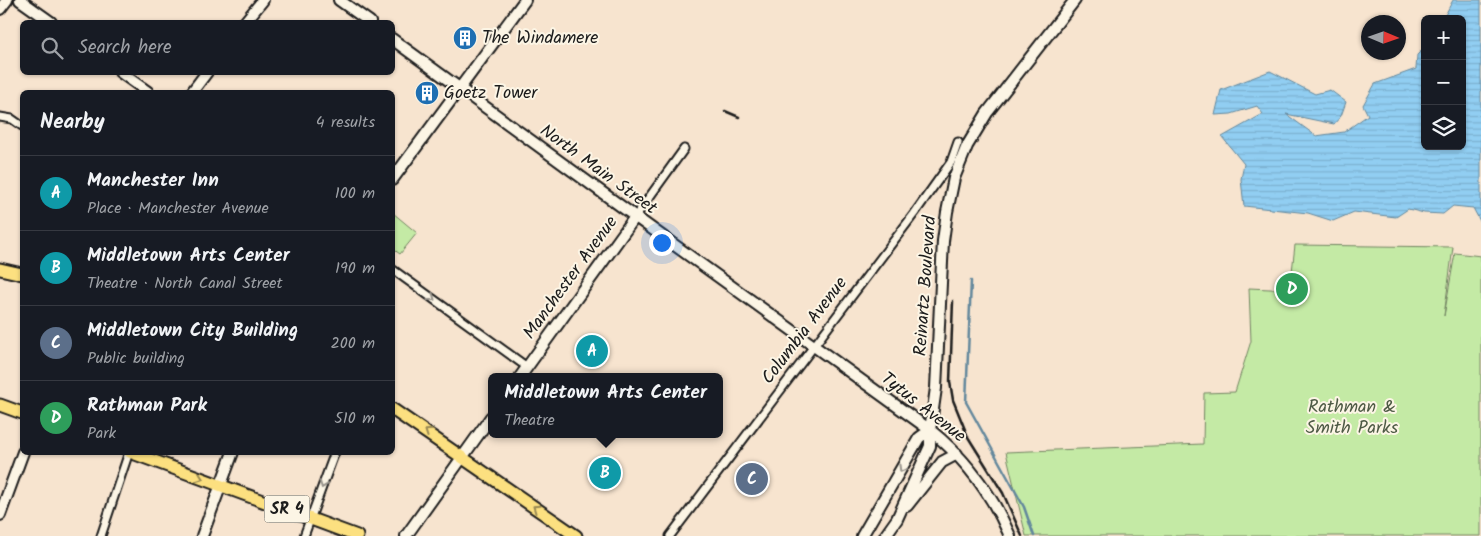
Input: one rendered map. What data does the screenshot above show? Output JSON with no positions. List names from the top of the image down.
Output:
{
  "streets": {
    "main road": ["SR 4"],
    "street": [
      "North Main Street",
      "Manchester Avenue",
      "Reinartz Boulevard",
      "Columbia Avenue",
      "Tytus Avenue"
    ]
  },
  "crossings": [
    ["North Main Street", "Manchester Avenue"],
    ["North Main Street", "Columbia Avenue"],
    ["North Main Street", "Tytus Avenue"],
    ["Reinartz Boulevard", "Columbia Avenue"],
    ["Reinartz Boulevard", "Tytus Avenue"],
    ["Columbia Avenue", "Tytus Avenue"]
  ],
  "parks": ["Rathman & Smith Parks"],
  "places": {
    "building": ["The Windamere", "Goetz Tower"]
  },
  "north": "right",
  "page": {
    "map_buttons": ["+", "−"],
    "search": "Search here",
    "heading": ["Nearby", "4 results"],
    "list": [
      {
        "mark": "A",
        "name": "Manchester Inn",
        "note": "Place · Manchester Avenue",
        "value": "100 m"
      },
      {
        "mark": "B",
        "name": "Middletown Arts Center",
        "note": "Theatre · North Canal Street",
        "value": "190 m"
      },
      {
        "mark": "C",
        "name": "Middletown City Building",
        "note": "Public building",
        "value": "200 m"
      },
      {
        "mark": "D",
        "name": "Rathman Park",
        "note": "Park",
        "value": "510 m"
      }
    ],
    "pins": [
      "D",
      "A",
      "B",
      "C"
    ],
    "popup": ["Middletown Arts Center", "Theatre"]
  }
}
